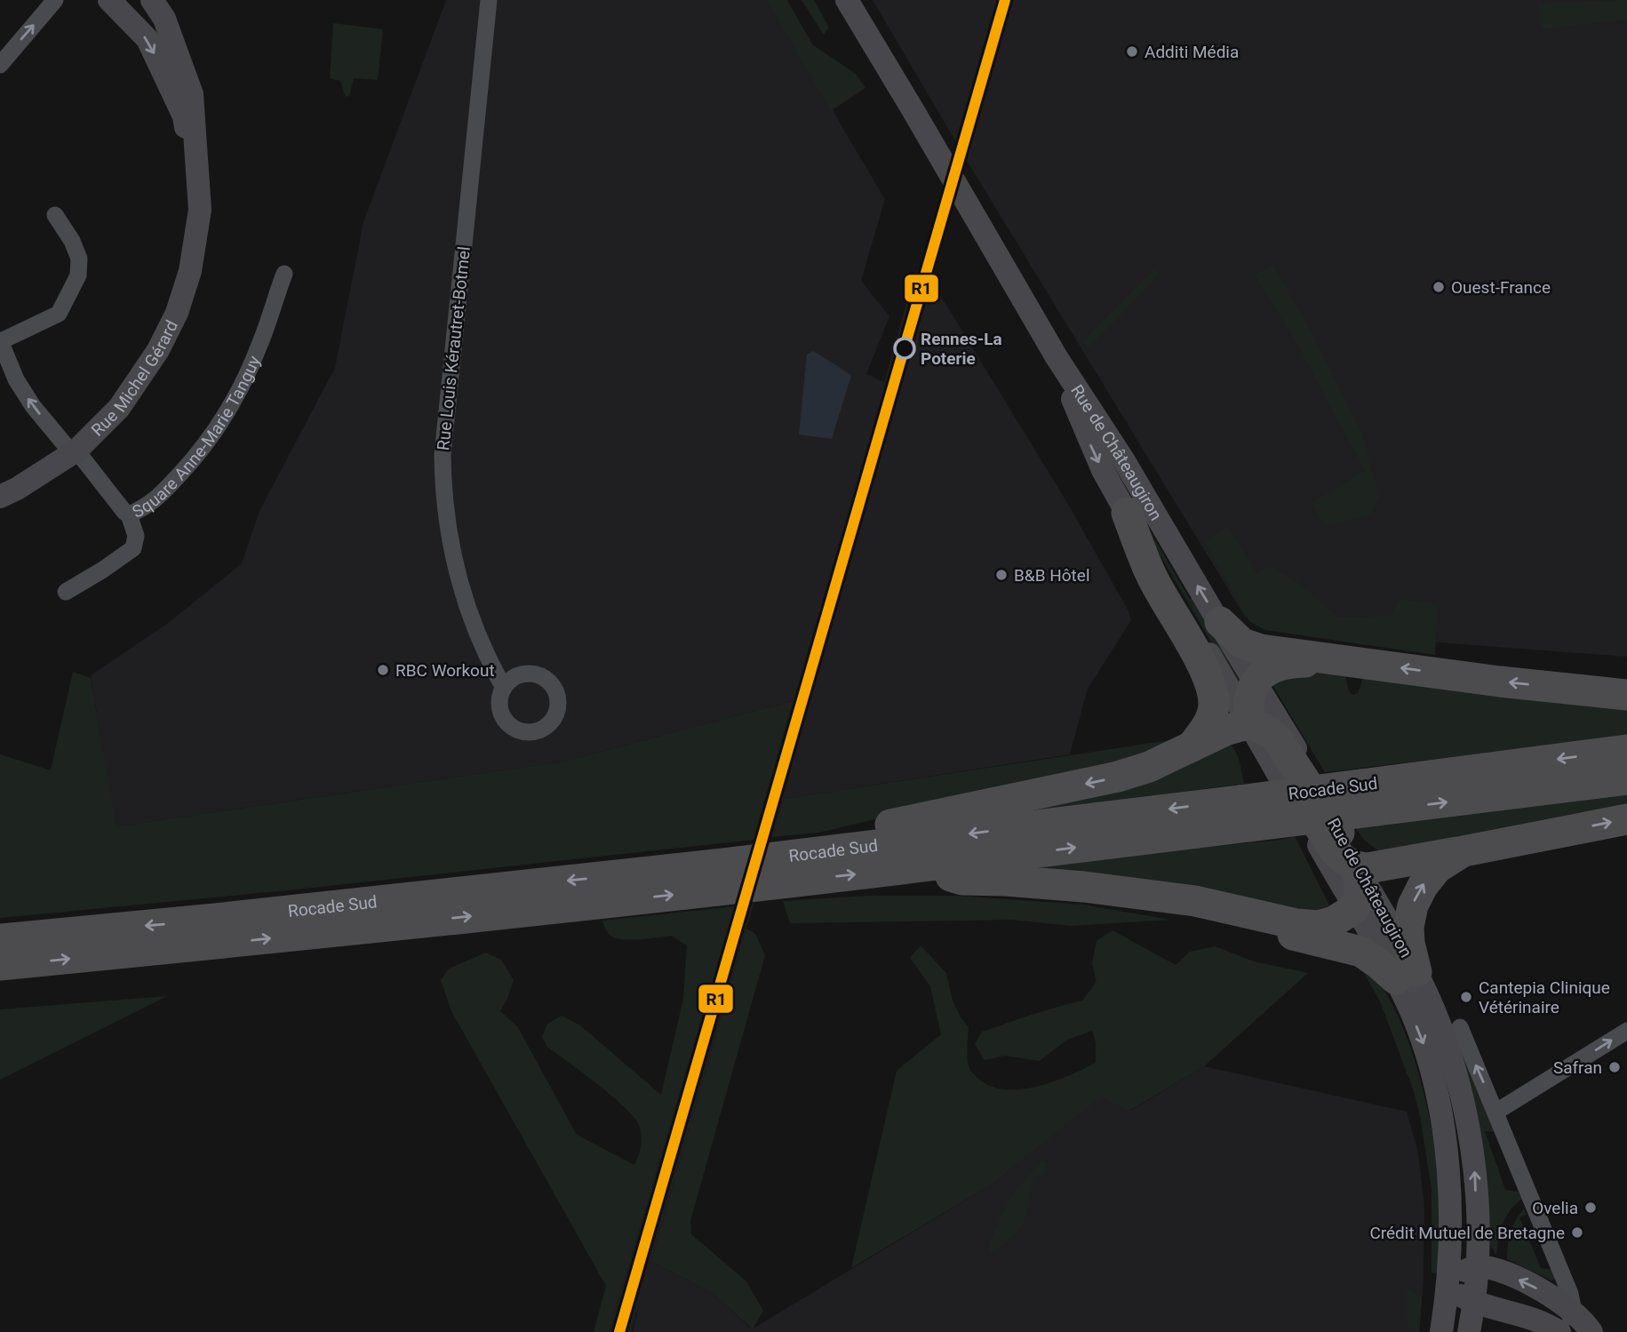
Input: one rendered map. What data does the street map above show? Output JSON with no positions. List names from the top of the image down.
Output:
{
  "streets": {
    "highway": ["Rocade Sud"],
    "main road": ["Rue Michel Gérard", "Rue de Châteaugiron"],
    "street": ["Rue Louis Kérautret-Botmel", "Square Anne-Marie Tanguy"]
  },
  "crossings": [
    ["Rue Michel Gérard", "Square Anne-Marie Tanguy"]
  ],
  "places": [
    "Additi Média",
    "Ouest-France",
    "Rennes-La Poterie",
    "B&B Hôtel",
    "RBC Workout",
    "Cantepia Clinique Vétérinaire",
    "Safran",
    "Ovelia",
    "Crédit Mutuel de Bretagne"
  ],
  "lines": ["transit line R1"]
}
